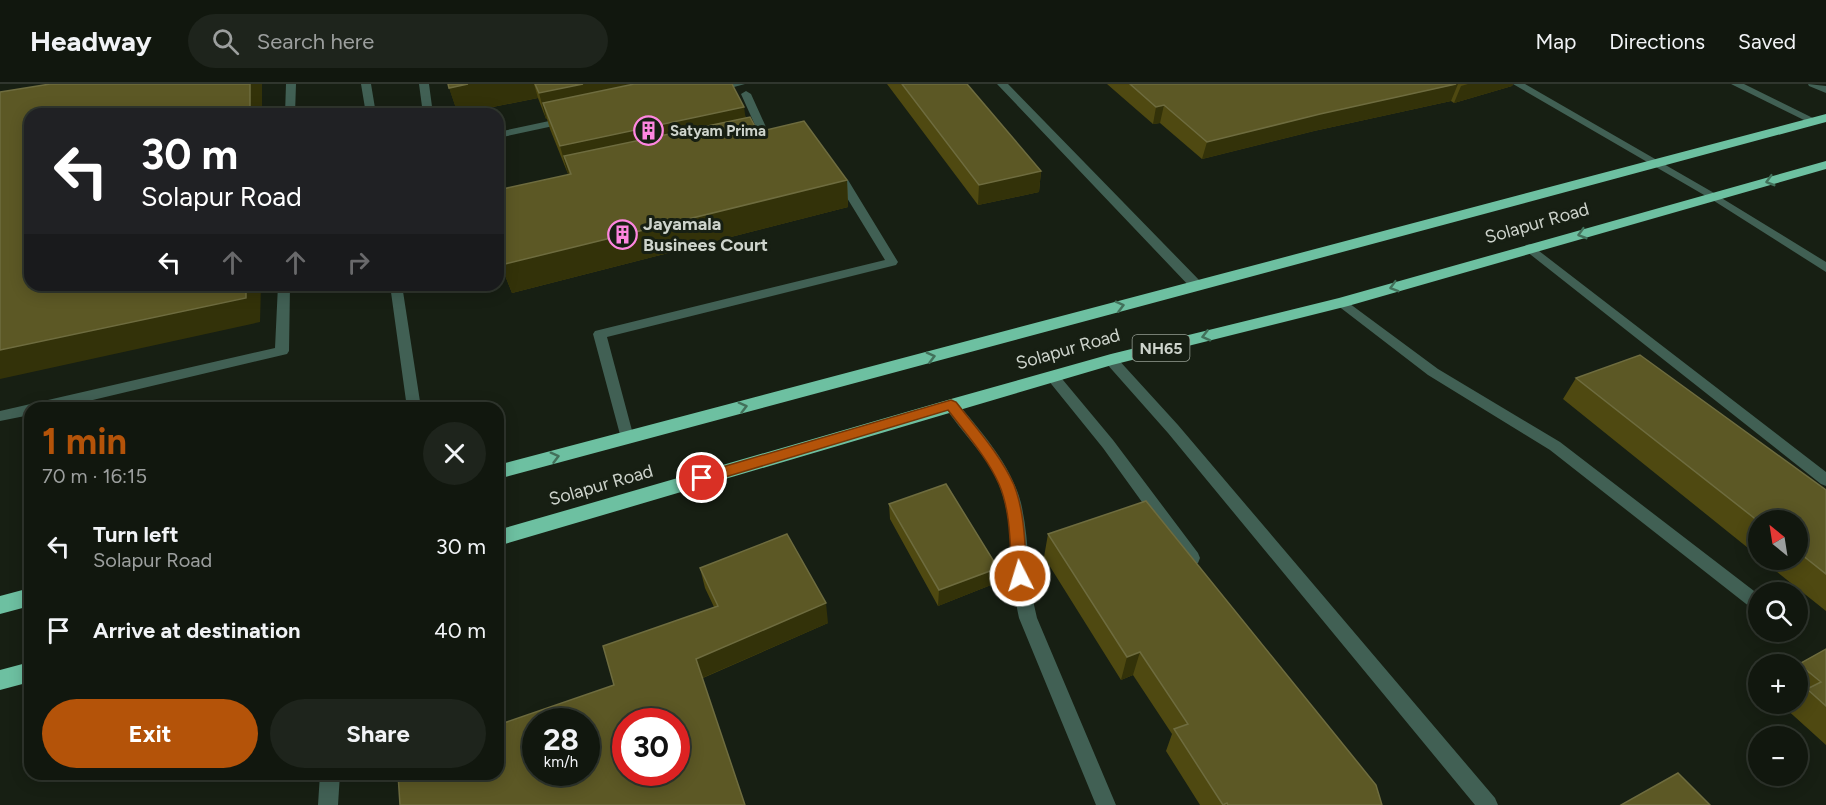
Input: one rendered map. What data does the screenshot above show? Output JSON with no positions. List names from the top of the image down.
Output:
{
  "streets": {
    "highway": ["Solapur Road", "NH65"]
  },
  "places": {
    "building": ["Satyam Prima", "Jayamala Businees Court"]
  },
  "north": "top left",
  "page": {
    "header": "Headway",
    "search": "Search here",
    "nav": ["Map", "Directions", "Saved"],
    "turn": ["30 m", "Solapur Road"],
    "heading": ["1 min", "70 m · 16:15"],
    "list": [
      {
        "name": "Turn left",
        "note": "Solapur Road",
        "value": "30 m"
      },
      {
        "name": "Arrive at destination",
        "value": "40 m"
      }
    ],
    "map_buttons": ["+", "−"],
    "buttons": ["Exit", "Share"],
    "speed": "28 km/h",
    "limit": "30"
  }
}
